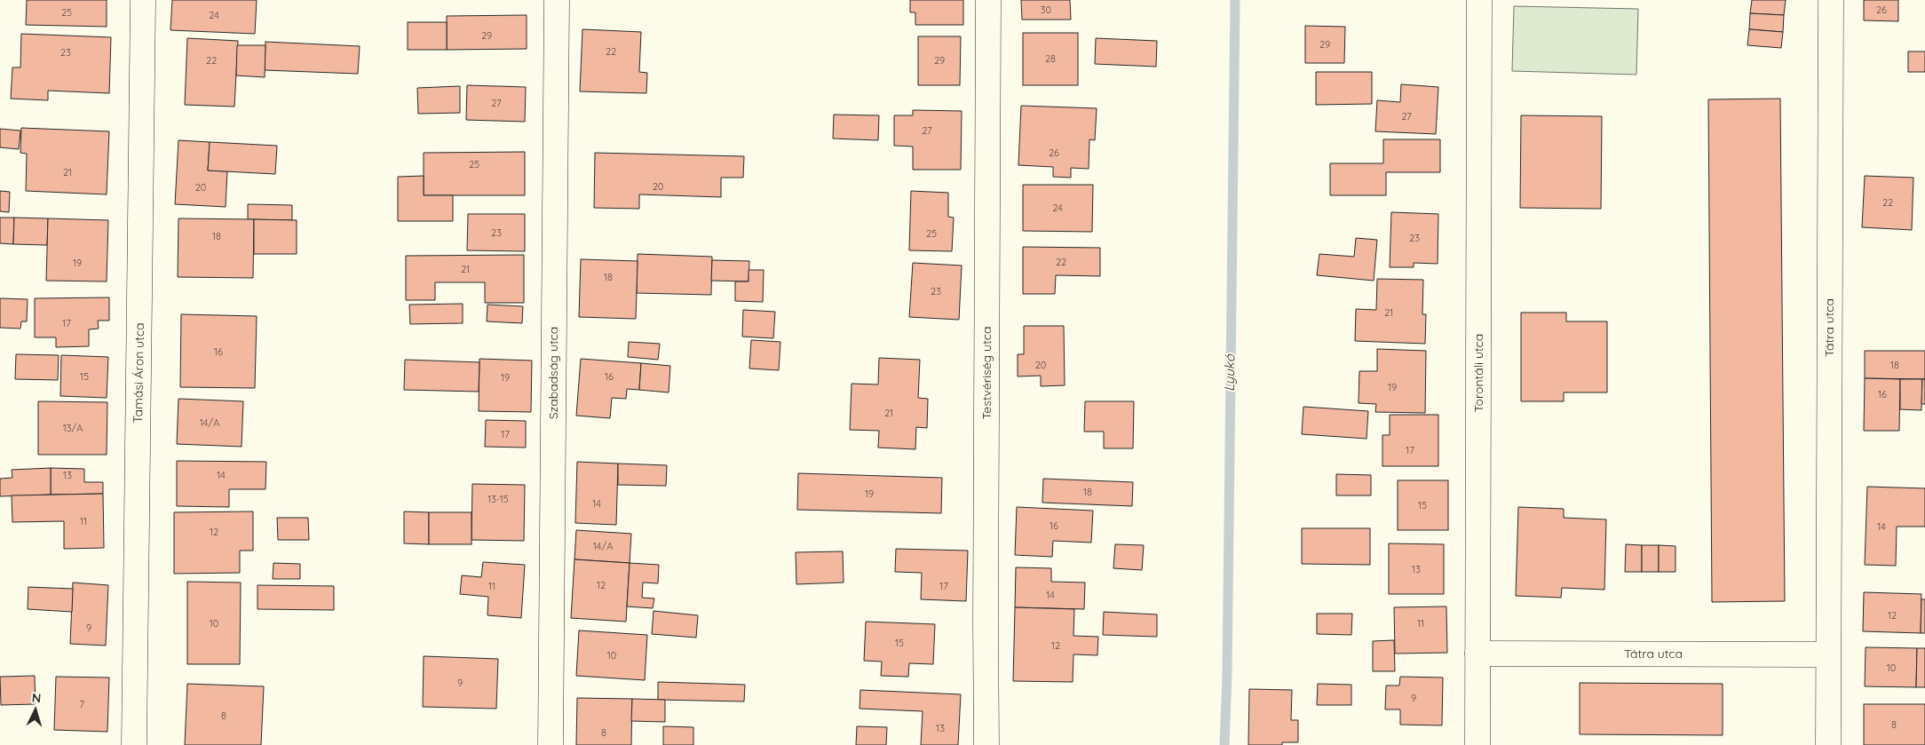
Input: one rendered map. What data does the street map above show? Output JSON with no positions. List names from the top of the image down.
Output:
{
  "streets": {
    "street": [
      "Tátra utca",
      "Tamási Áron utca",
      "Szabadság utca",
      "Testvériség utca",
      "Torontáli utca"
    ]
  },
  "crossings": [
    ["Tátra utca", "Torontáli utca"]
  ],
  "water": ["Lyukó"],
  "house_numbers": [
    "30",
    "26",
    "25",
    "24",
    "29",
    "29",
    "22",
    "23",
    "28",
    "22",
    "29",
    "27",
    "27",
    "27",
    "26",
    "25",
    "21",
    "20",
    "20",
    "22",
    "24",
    "23",
    "25",
    "18",
    "23",
    "22",
    "19",
    "21",
    "18",
    "23",
    "21",
    "17",
    "16",
    "20",
    "18",
    "15",
    "16",
    "19",
    "19",
    "16",
    "21",
    "14/A",
    "13/A",
    "17",
    "17",
    "13",
    "14",
    "18",
    "19",
    "13-15",
    "14",
    "15",
    "11",
    "16",
    "14",
    "12",
    "14/A",
    "13",
    "12",
    "11",
    "17",
    "14",
    "12",
    "10",
    "11",
    "9",
    "15",
    "12",
    "10",
    "10",
    "9",
    "9",
    "7",
    "8",
    "8",
    "13",
    "8"
  ],
  "north": "top"
}
